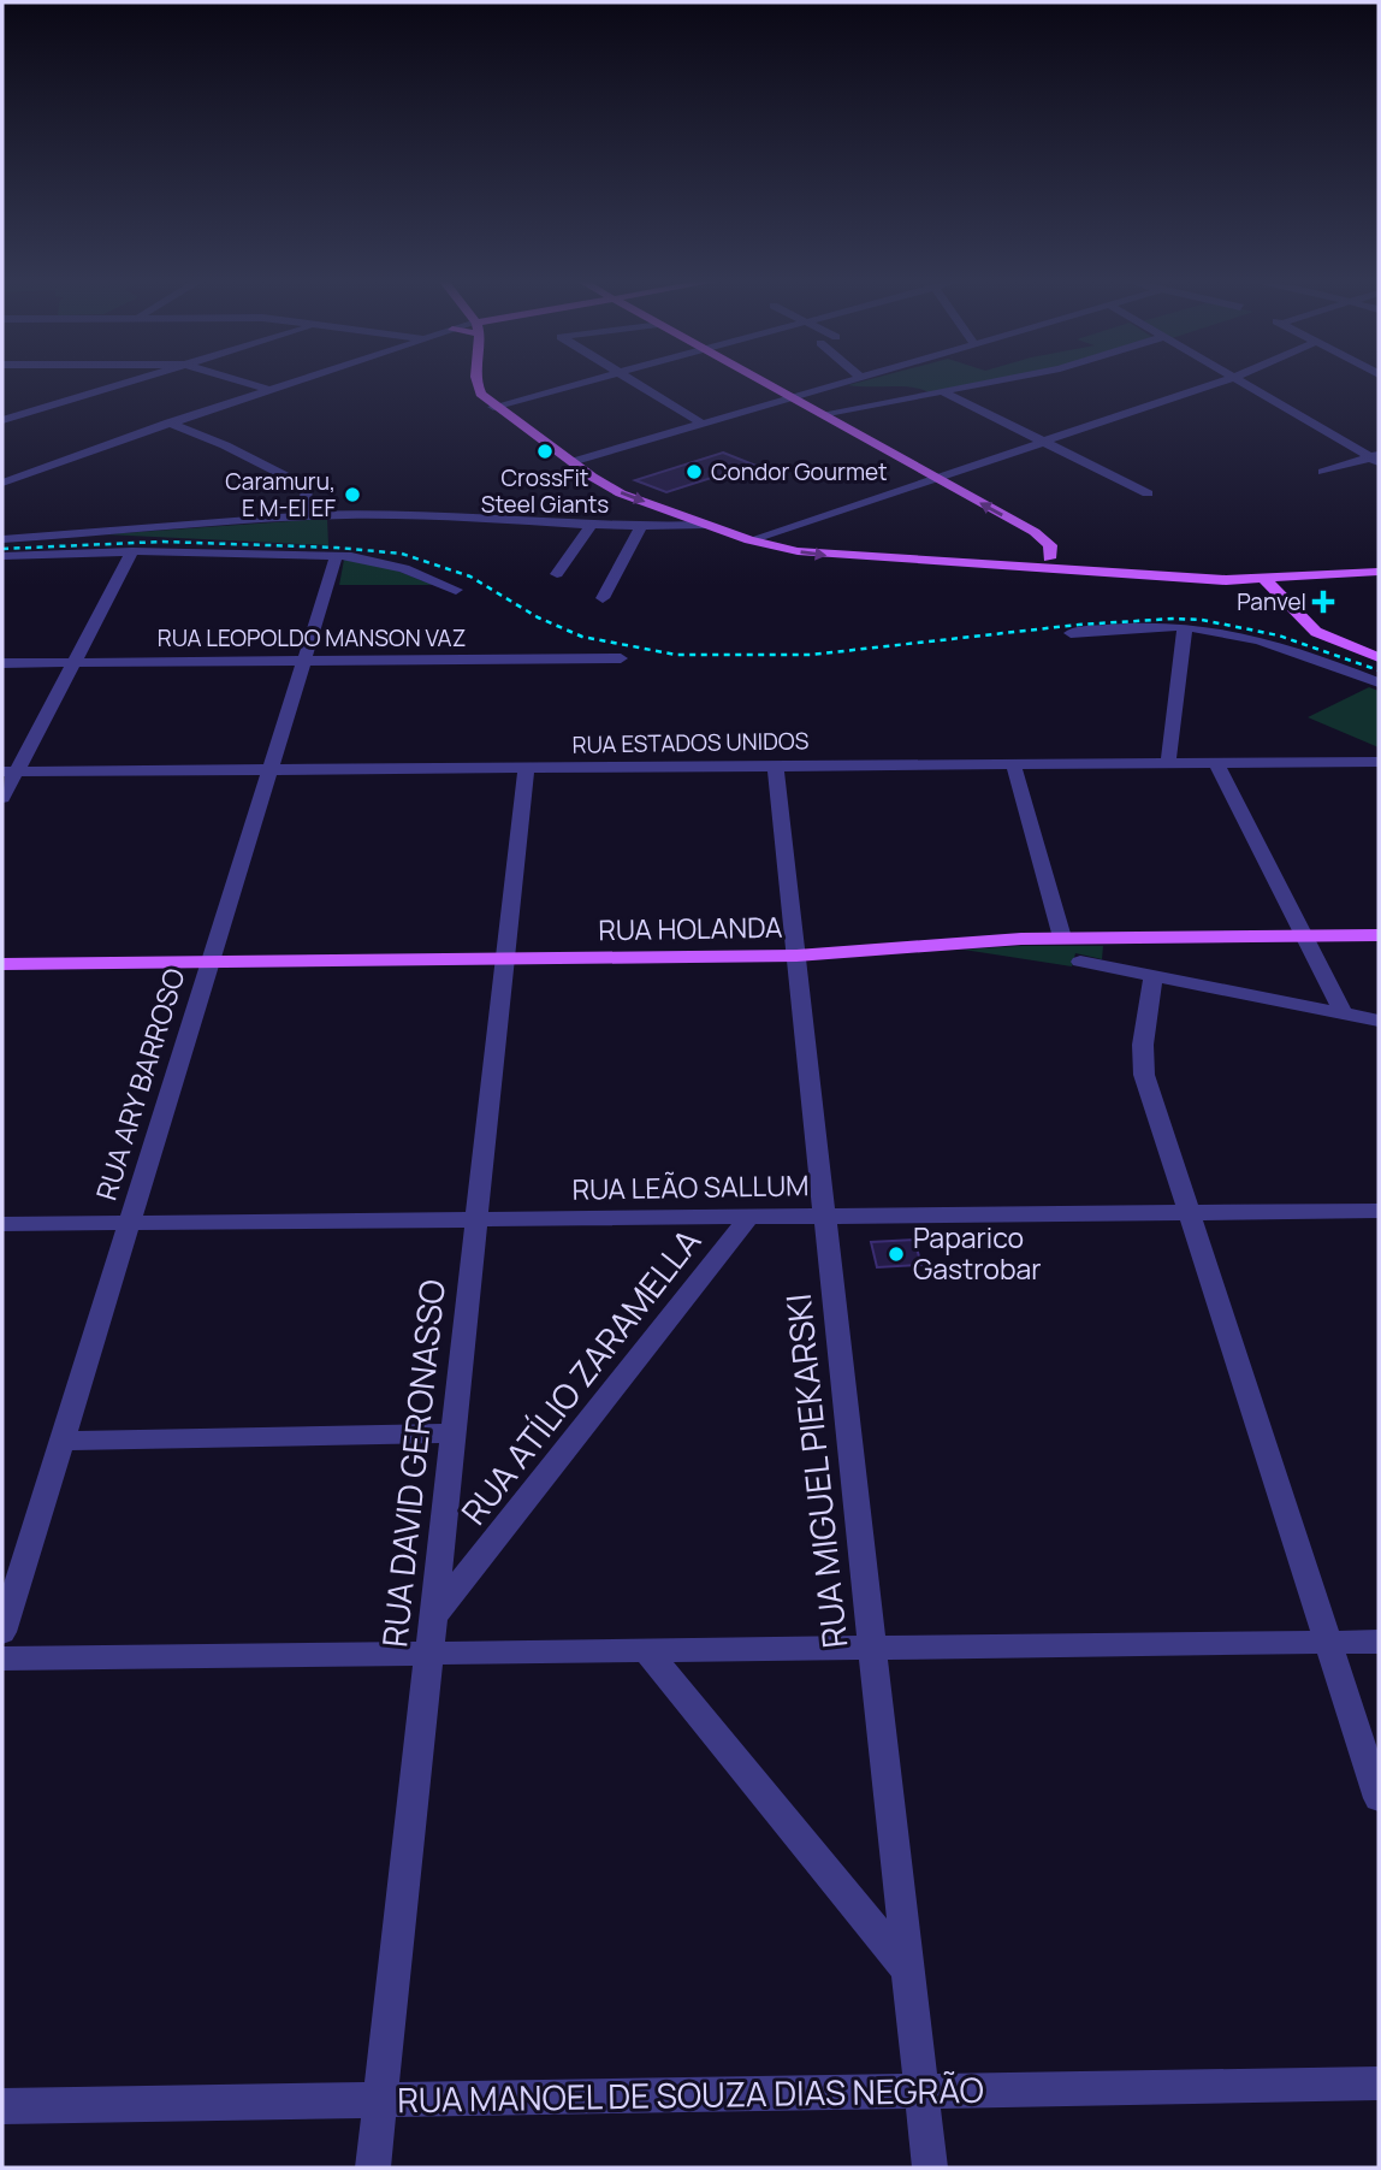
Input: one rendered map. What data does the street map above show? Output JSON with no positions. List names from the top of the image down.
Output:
{
  "streets": {
    "main road": ["RUA HOLANDA"],
    "street": [
      "RUA LEOPOLDO MANSON VAZ",
      "RUA ESTADOS UNIDOS",
      "RUA ARY BARROSO",
      "RUA LEÃO SALLUM",
      "RUA ATÍLIO ZARAMELLA",
      "RUA DAVID GERONASSO",
      "RUA MIGUEL PIEKARSKI",
      "RUA MANOEL DE SOUZA DIAS NEGRÃO"
    ]
  },
  "crossings": [
    ["RUA LEOPOLDO MANSON VAZ", "RUA ARY BARROSO"],
    ["RUA ESTADOS UNIDOS", "RUA ARY BARROSO"],
    ["RUA ESTADOS UNIDOS", "RUA DAVID GERONASSO"],
    ["RUA ESTADOS UNIDOS", "RUA MIGUEL PIEKARSKI"],
    ["RUA HOLANDA", "RUA ARY BARROSO"],
    ["RUA HOLANDA", "RUA DAVID GERONASSO"],
    ["RUA HOLANDA", "RUA MIGUEL PIEKARSKI"],
    ["RUA ARY BARROSO", "RUA LEÃO SALLUM"],
    ["RUA LEÃO SALLUM", "RUA ATÍLIO ZARAMELLA"],
    ["RUA LEÃO SALLUM", "RUA DAVID GERONASSO"],
    ["RUA LEÃO SALLUM", "RUA MIGUEL PIEKARSKI"],
    ["RUA ATÍLIO ZARAMELLA", "RUA DAVID GERONASSO"],
    ["RUA DAVID GERONASSO", "RUA MANOEL DE SOUZA DIAS NEGRÃO"],
    ["RUA MIGUEL PIEKARSKI", "RUA MANOEL DE SOUZA DIAS NEGRÃO"]
  ],
  "places": {
    "other": [
      "CrossFit Steel Giants",
      "Condor Gourmet",
      "Caramuru, E M-EI EF",
      "Paparico Gastrobar"
    ],
    "health": ["Panvel"]
  }
}
